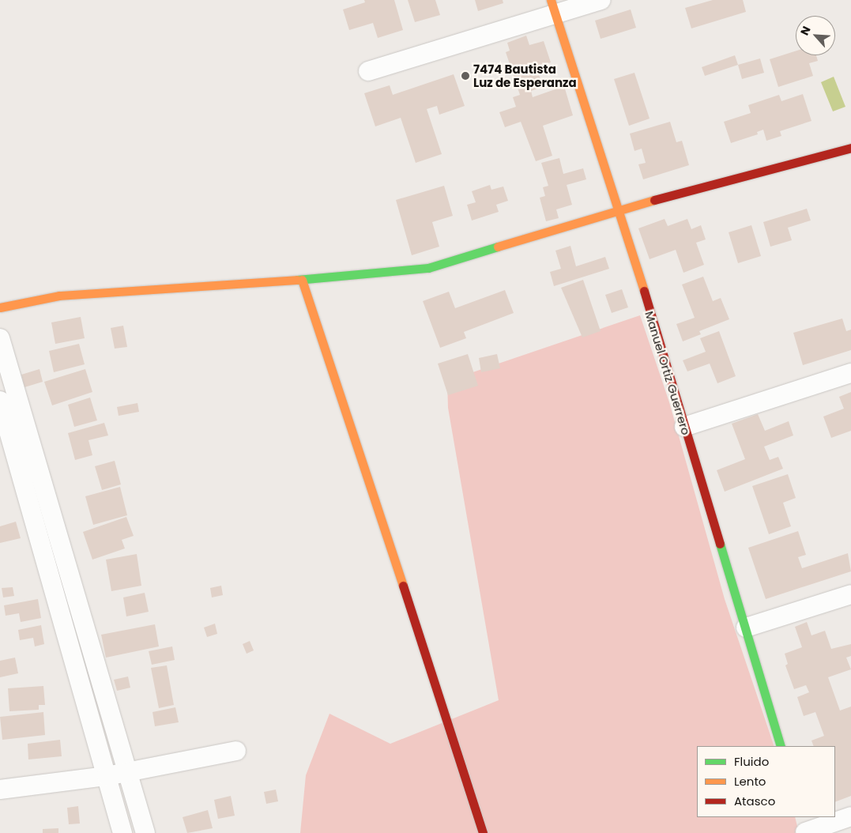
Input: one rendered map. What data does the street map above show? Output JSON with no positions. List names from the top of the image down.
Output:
{
  "streets": {
    "street": ["Manuel Ortiz Guerrero"]
  },
  "places": ["7474 Bautista Luz de Esperanza"],
  "legend": ["Fluido", "Lento", "Atasco"],
  "north": "top left"
}
